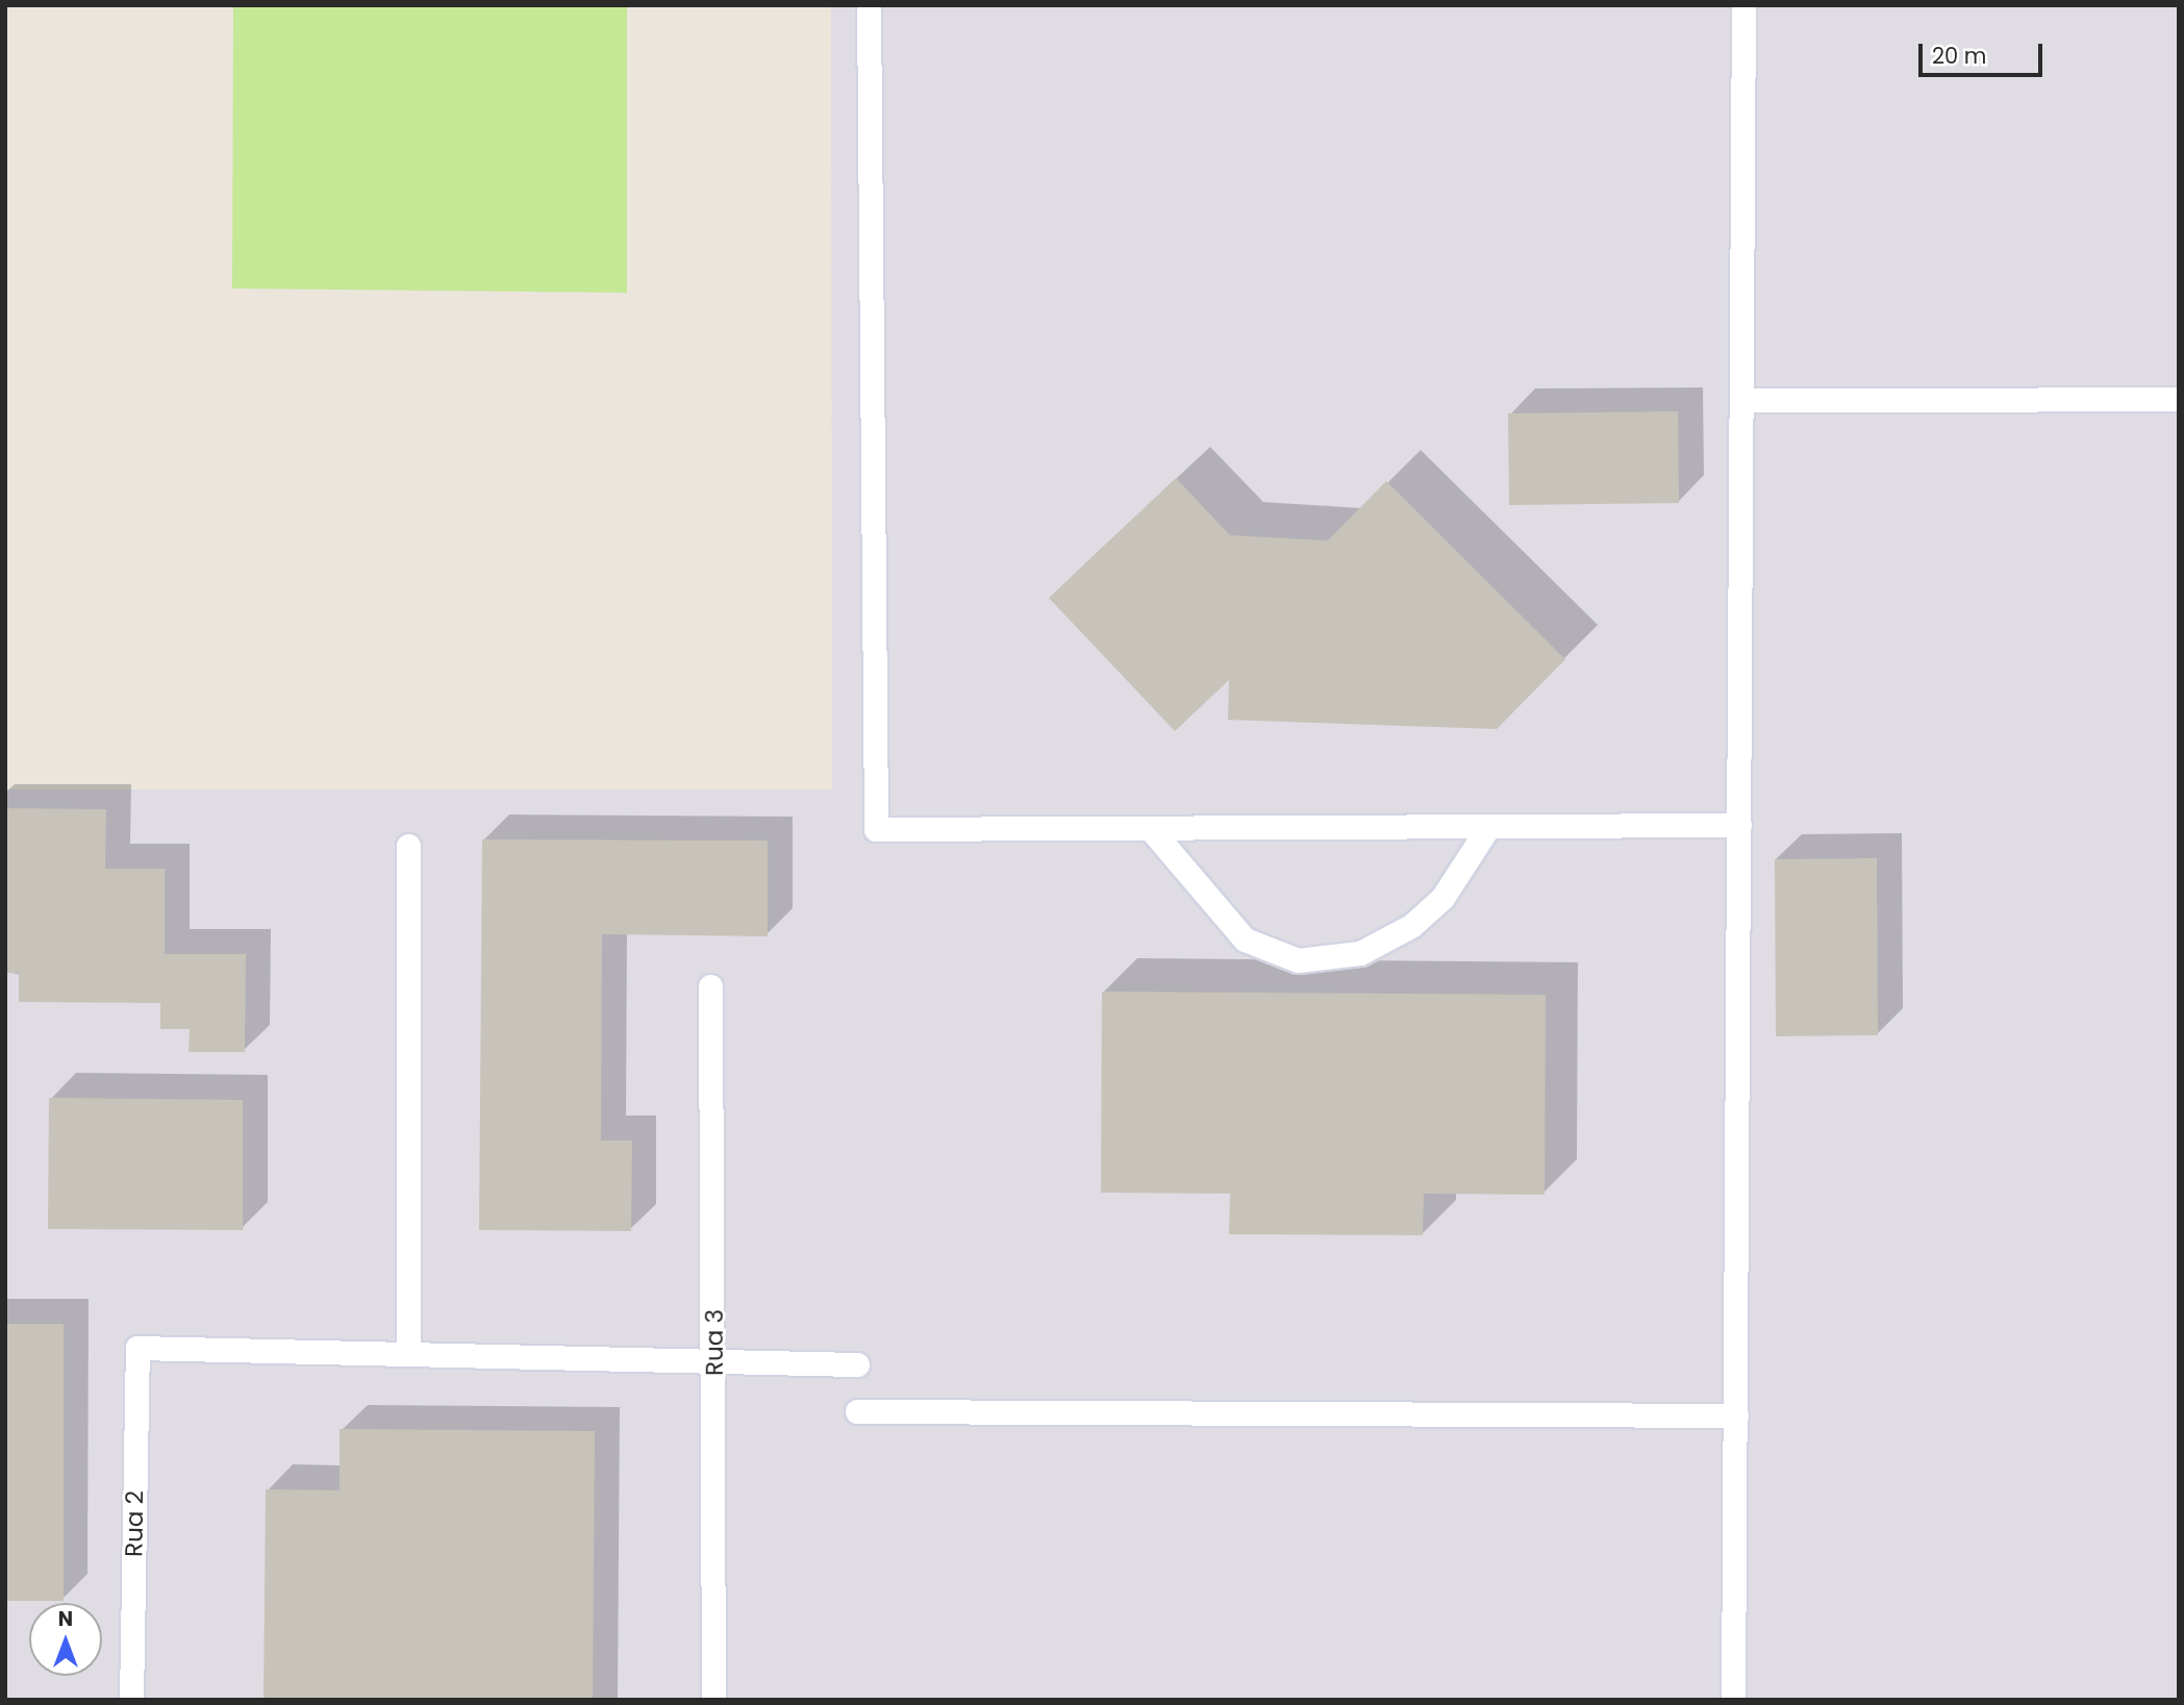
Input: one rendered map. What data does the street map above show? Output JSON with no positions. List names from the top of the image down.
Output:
{
  "streets": {
    "lane": ["Rua 3", "Rua 2"]
  },
  "scale_bar": "20 m",
  "north": "top"
}
